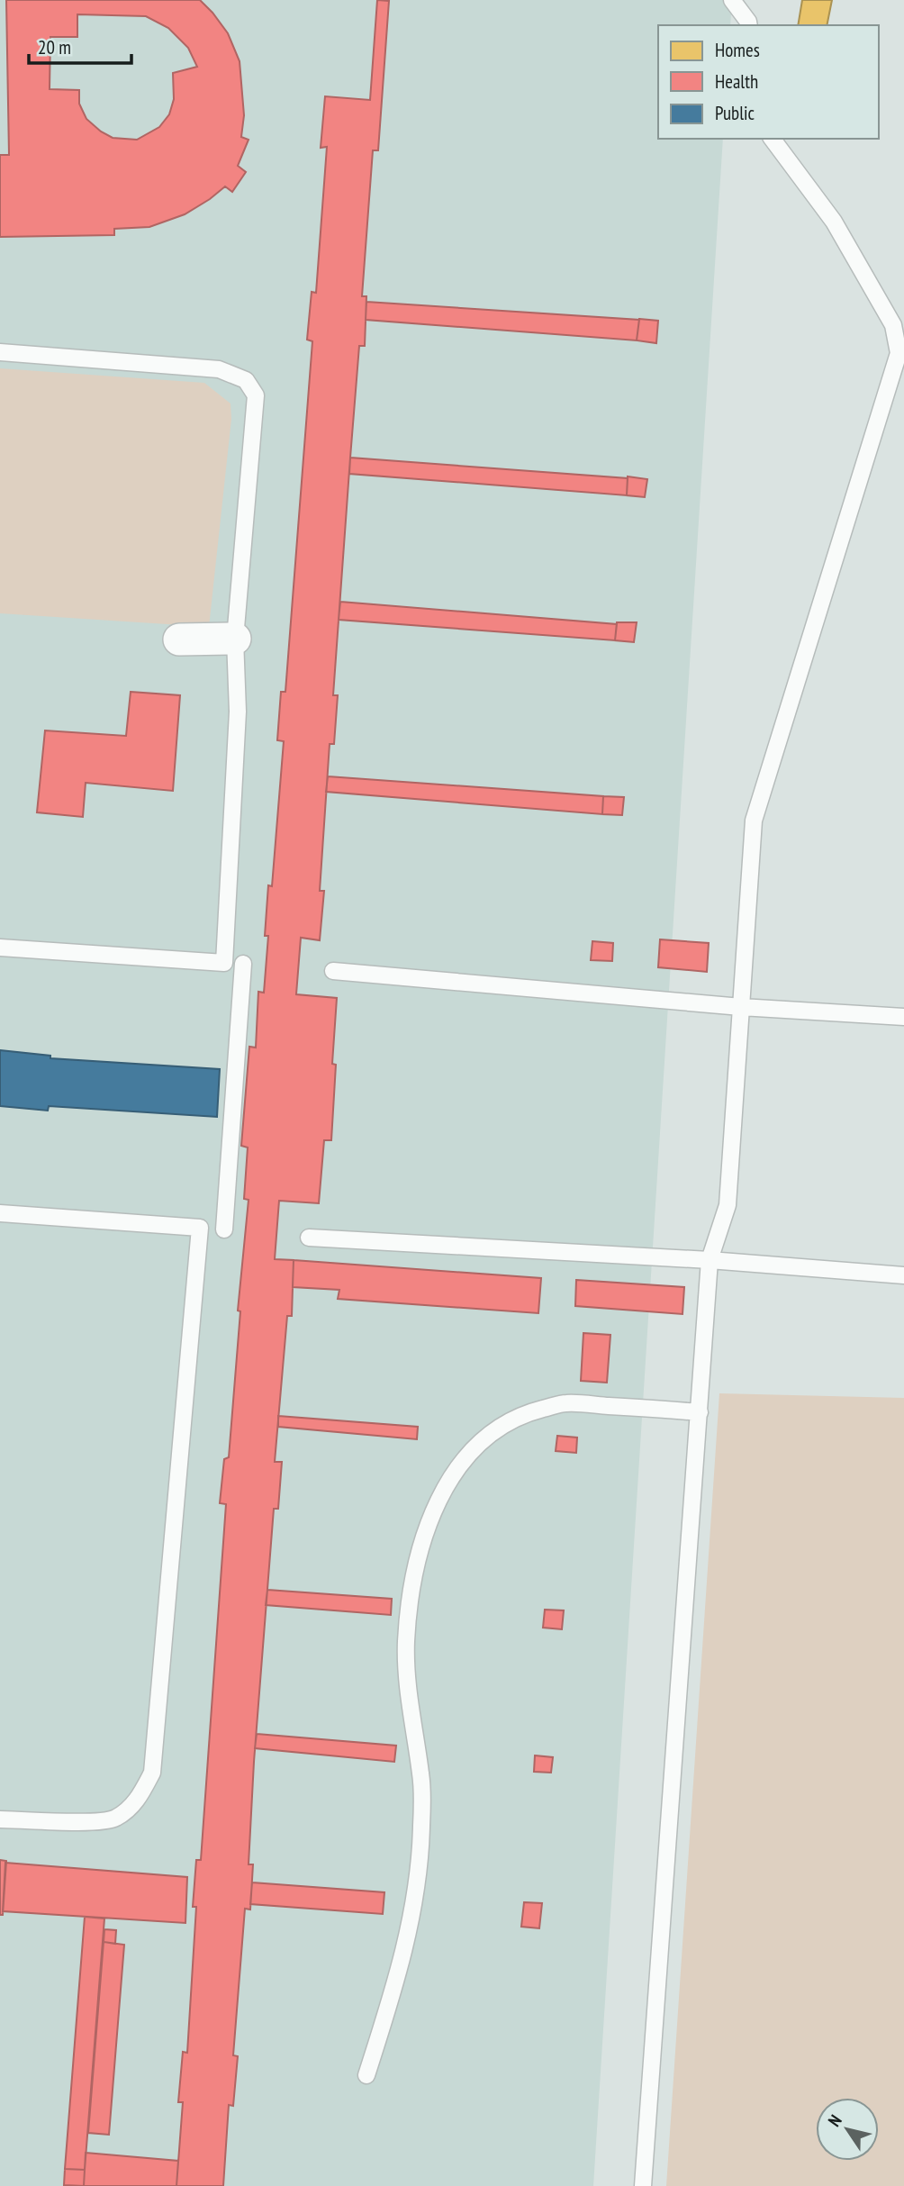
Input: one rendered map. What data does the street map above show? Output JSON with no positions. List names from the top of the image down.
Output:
{
  "legend": ["Homes", "Health", "Public"],
  "scale_bar": "20 m",
  "north": "top left"
}
